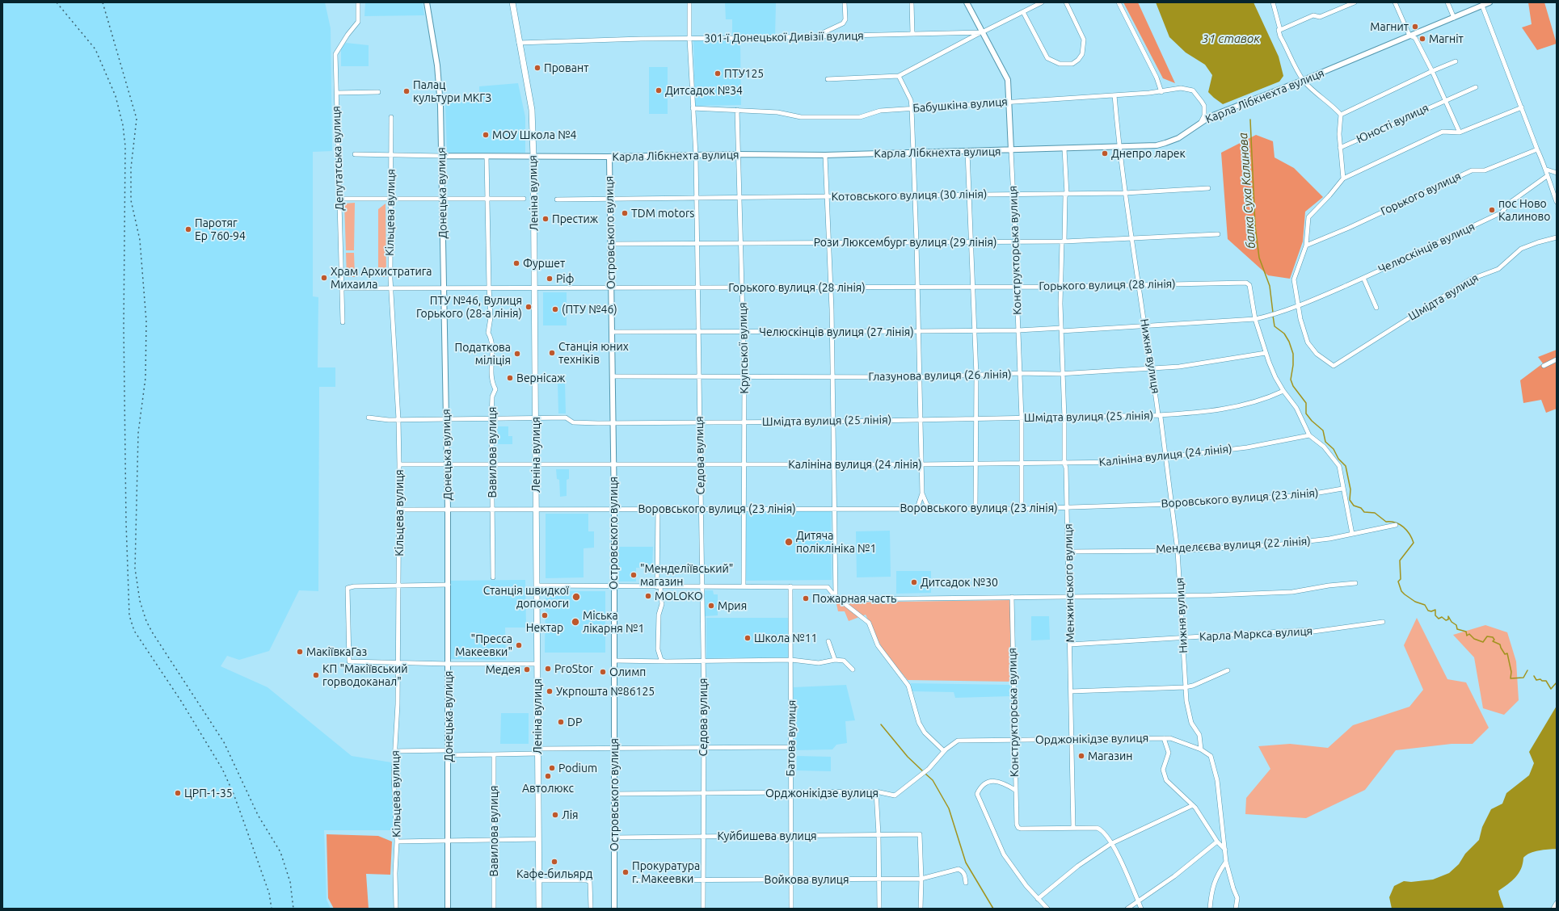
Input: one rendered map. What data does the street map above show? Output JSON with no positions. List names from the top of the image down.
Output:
{
  "streets": {
    "main road": ["Леніна вулиця"],
    "street": [
      "301-ї Донецької Дивізії вулиця",
      "Карла Лібкнехта вулиця",
      "Бабушкіна вулиця",
      "Юності вулиця",
      "Депутатська вулиця",
      "Донецька вулиця",
      "Горького вулиця",
      "Котовського вулиця (30 лiнiя)",
      "Кільцева вулиця",
      "Островського вулиця",
      "Рози Люксембург вулиця (29 лiнiя)",
      "Челюскінців вулиця",
      "Конструкторська вулиця",
      "Горького вулиця (28 лiнiя)",
      "Шмідта вулиця",
      "Челюскінців вулиця (27 лiнiя)",
      "Крупської вулиця",
      "Нижня вулиця",
      "Глазунова вулиця (26 лiнiя)",
      "Шмідта вулиця (25 лiнiя)",
      "Вавилова вулиця",
      "Седова вулиця",
      "Калініна вулиця (24 лiнiя)",
      "Воровського вулиця (23 лiнiя)",
      "Менделєєва вулиця (22 лiнiя)",
      "Менжинського вулиця",
      "Карла Маркса вулиця",
      "Батова вулиця",
      "Орджонікідзе вулиця",
      "Куйбишева вулиця",
      "Войкова вулиця"
    ]
  },
  "crossings": [
    ["301-ї Донецької Дивізії вулиця", "Леніна вулиця"],
    ["301-ї Донецької Дивізії вулиця", "Конструкторська вулиця"],
    ["301-ї Донецької Дивізії вулиця", "Седова вулиця"],
    ["Карла Лібкнехта вулиця", "Бабушкіна вулиця"],
    ["Карла Лібкнехта вулиця", "Донецька вулиця"],
    ["Карла Лібкнехта вулиця", "Леніна вулиця"],
    ["Карла Лібкнехта вулиця", "Кільцева вулиця"],
    ["Карла Лібкнехта вулиця", "Островського вулиця"],
    ["Карла Лібкнехта вулиця", "Конструкторська вулиця"],
    ["Карла Лібкнехта вулиця", "Крупської вулиця"],
    ["Карла Лібкнехта вулиця", "Нижня вулиця"],
    ["Карла Лібкнехта вулиця", "Вавилова вулиця"],
    ["Карла Лібкнехта вулиця", "Седова вулиця"],
    ["Карла Лібкнехта вулиця", "Менжинського вулиця"],
    ["Бабушкіна вулиця", "Конструкторська вулиця"],
    ["Бабушкіна вулиця", "Крупської вулиця"],
    ["Бабушкіна вулиця", "Нижня вулиця"],
    ["Бабушкіна вулиця", "Седова вулиця"],
    ["Депутатська вулиця", "Горького вулиця (28 лiнiя)"],
    ["Донецька вулиця", "Горького вулиця (28 лiнiя)"],
    ["Донецька вулиця", "Шмідта вулиця (25 лiнiя)"],
    ["Донецька вулиця", "Калініна вулиця (24 лiнiя)"],
    ["Донецька вулиця", "Воровського вулиця (23 лiнiя)"],
    ["Леніна вулиця", "Горького вулиця (28 лiнiя)"],
    ["Леніна вулиця", "Шмідта вулиця (25 лiнiя)"],
    ["Леніна вулиця", "Калініна вулиця (24 лiнiя)"],
    ["Леніна вулиця", "Воровського вулиця (23 лiнiя)"],
    ["Котовського вулиця (30 лiнiя)", "Островського вулиця"],
    ["Котовського вулиця (30 лiнiя)", "Конструкторська вулиця"],
    ["Котовського вулиця (30 лiнiя)", "Крупської вулиця"],
    ["Котовського вулиця (30 лiнiя)", "Нижня вулиця"],
    ["Котовського вулиця (30 лiнiя)", "Седова вулиця"],
    ["Котовського вулиця (30 лiнiя)", "Менжинського вулиця"],
    ["Кільцева вулиця", "Горького вулиця (28 лiнiя)"],
    ["Кільцева вулиця", "Шмідта вулиця (25 лiнiя)"],
    ["Кільцева вулиця", "Калініна вулиця (24 лiнiя)"],
    ["Кільцева вулиця", "Воровського вулиця (23 лiнiя)"],
    ["Островського вулиця", "Рози Люксембург вулиця (29 лiнiя)"],
    ["Островського вулиця", "Горького вулиця (28 лiнiя)"],
    ["Островського вулиця", "Челюскінців вулиця (27 лiнiя)"],
    ["Островського вулиця", "Глазунова вулиця (26 лiнiя)"],
    ["Островського вулиця", "Шмідта вулиця (25 лiнiя)"],
    ["Островського вулиця", "Калініна вулиця (24 лiнiя)"],
    ["Островського вулиця", "Воровського вулиця (23 лiнiя)"],
    ["Островського вулиця", "Орджонікідзе вулиця"],
    ["Островського вулиця", "Куйбишева вулиця"],
    ["Рози Люксембург вулиця (29 лiнiя)", "Конструкторська вулиця"],
    ["Рози Люксембург вулиця (29 лiнiя)", "Крупської вулиця"],
    ["Рози Люксембург вулиця (29 лiнiя)", "Нижня вулиця"],
    ["Рози Люксембург вулиця (29 лiнiя)", "Седова вулиця"],
    ["Рози Люксембург вулиця (29 лiнiя)", "Менжинського вулиця"],
    ["Челюскінців вулиця", "Шмідта вулиця"],
    ["Челюскінців вулиця", "Челюскінців вулиця (27 лiнiя)"],
    ["Конструкторська вулиця", "Горького вулиця (28 лiнiя)"],
    ["Конструкторська вулиця", "Челюскінців вулиця (27 лiнiя)"],
    ["Конструкторська вулиця", "Глазунова вулиця (26 лiнiя)"],
    ["Конструкторська вулиця", "Шмідта вулиця (25 лiнiя)"],
    ["Конструкторська вулиця", "Калініна вулиця (24 лiнiя)"],
    ["Конструкторська вулиця", "Воровського вулиця (23 лiнiя)"],
    ["Конструкторська вулиця", "Менжинського вулиця"],
    ["Конструкторська вулиця", "Орджонікідзе вулиця"],
    ["Горького вулиця (28 лiнiя)", "Челюскінців вулиця (27 лiнiя)"],
    ["Горького вулиця (28 лiнiя)", "Крупської вулиця"],
    ["Горького вулиця (28 лiнiя)", "Нижня вулиця"],
    ["Горького вулиця (28 лiнiя)", "Вавилова вулиця"],
    ["Горького вулиця (28 лiнiя)", "Седова вулиця"],
    ["Горького вулиця (28 лiнiя)", "Менжинського вулиця"],
    ["Шмідта вулиця", "Челюскінців вулиця (27 лiнiя)"],
    ["Челюскінців вулиця (27 лiнiя)", "Крупської вулиця"],
    ["Челюскінців вулиця (27 лiнiя)", "Нижня вулиця"],
    ["Челюскінців вулиця (27 лiнiя)", "Седова вулиця"],
    ["Челюскінців вулиця (27 лiнiя)", "Менжинського вулиця"],
    ["Крупської вулиця", "Глазунова вулиця (26 лiнiя)"],
    ["Крупської вулиця", "Шмідта вулиця (25 лiнiя)"],
    ["Крупської вулиця", "Калініна вулиця (24 лiнiя)"],
    ["Крупської вулиця", "Воровського вулиця (23 лiнiя)"],
    ["Нижня вулиця", "Глазунова вулиця (26 лiнiя)"],
    ["Нижня вулиця", "Шмідта вулиця (25 лiнiя)"],
    ["Нижня вулиця", "Калініна вулиця (24 лiнiя)"],
    ["Нижня вулиця", "Воровського вулиця (23 лiнiя)"],
    ["Нижня вулиця", "Менделєєва вулиця (22 лiнiя)"],
    ["Нижня вулиця", "Карла Маркса вулиця"],
    ["Нижня вулиця", "Орджонікідзе вулиця"],
    ["Глазунова вулиця (26 лiнiя)", "Седова вулиця"],
    ["Глазунова вулиця (26 лiнiя)", "Менжинського вулиця"],
    ["Шмідта вулиця (25 лiнiя)", "Вавилова вулиця"],
    ["Шмідта вулиця (25 лiнiя)", "Седова вулиця"],
    ["Шмідта вулиця (25 лiнiя)", "Менжинського вулиця"],
    ["Вавилова вулиця", "Калініна вулиця (24 лiнiя)"],
    ["Вавилова вулиця", "Воровського вулиця (23 лiнiя)"],
    ["Седова вулиця", "Калініна вулиця (24 лiнiя)"],
    ["Седова вулиця", "Воровського вулиця (23 лiнiя)"],
    ["Седова вулиця", "Орджонікідзе вулиця"],
    ["Седова вулиця", "Куйбишева вулиця"],
    ["Седова вулиця", "Войкова вулиця"],
    ["Калініна вулиця (24 лiнiя)", "Менжинського вулиця"],
    ["Воровського вулиця (23 лiнiя)", "Менжинського вулиця"],
    ["Менделєєва вулиця (22 лiнiя)", "Менжинського вулиця"],
    ["Менжинського вулиця", "Карла Маркса вулиця"],
    ["Менжинського вулиця", "Орджонікідзе вулиця"],
    ["Батова вулиця", "Орджонікідзе вулиця"],
    ["Батова вулиця", "Куйбишева вулиця"],
    ["Батова вулиця", "Войкова вулиця"],
    ["Куйбишева вулиця", "Войкова вулиця"]
  ],
  "water": ["31 ставок", "балка Суха Калинова"],
  "places": [
    "Магнит",
    "Магніт",
    "Провант",
    "ПТУ125",
    "Дитсадок №34",
    "Палац культури МКГЗ",
    "МОУ Школа №4",
    "Днепро ларек",
    "пос Ново Калиново",
    "TDM motors",
    "Престиж",
    "Паротяг Ер 760-94",
    "Фуршет",
    "Храм Архистратига Михаила",
    "Ріф",
    "ПТУ №46, Вулиця Горького (28-а лінія)",
    "(ПТУ №46)",
    "Станція юних техніків",
    "Податкова міліція",
    "Вернісаж",
    "Дитяча поліклініка №1",
    "\"Менделіївський\" магазин",
    "Дитсадок №30",
    "MOLOKO",
    "Станція швидкої допомоги",
    "Пожарная часть",
    "Мрия",
    "Нектар",
    "Міська лікарня №1",
    "Школа №11",
    "\"Пресса Макеевки\"",
    "МакіївкаГаз",
    "ProStor",
    "Медея",
    "Олимп",
    "КП \"Макіївський горводоканал\"",
    "Укрпошта №86125",
    "DP",
    "Магазин",
    "Podium",
    "Автолюкс",
    "ЦРП-1-35",
    "Лія",
    "Кафе-бильярд",
    "Прокуратура г. Макеевки"
  ]
}
